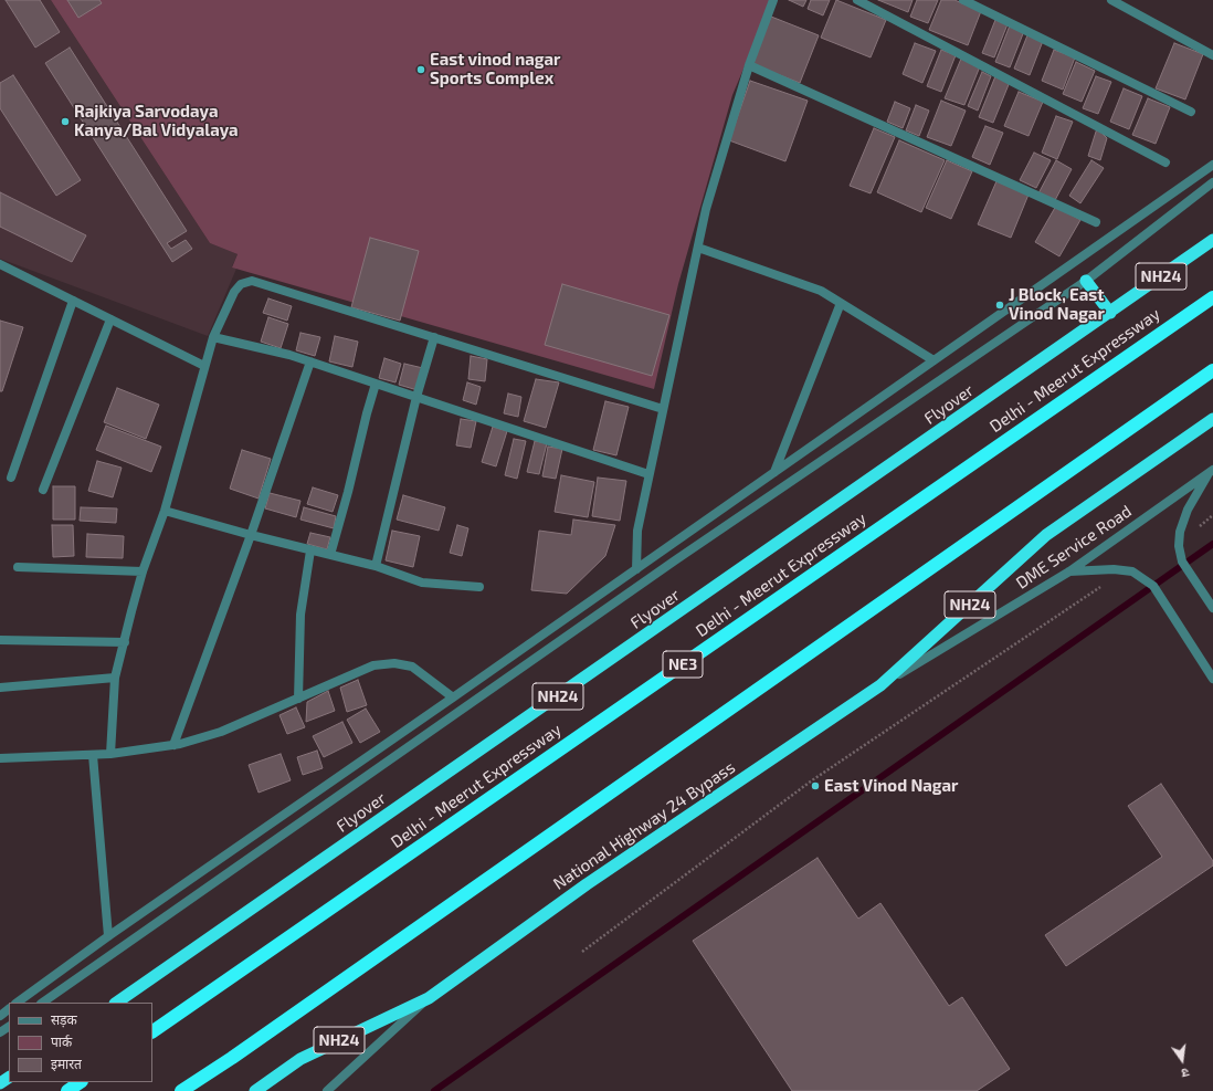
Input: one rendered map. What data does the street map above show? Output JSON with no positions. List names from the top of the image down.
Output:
{
  "streets": {
    "highway": [
      "NH24",
      "Delhi - Meerut Expressway",
      "Flyover",
      "NE3",
      "National Highway 24 Bypass"
    ],
    "street": ["DME Service Road"]
  },
  "crossings": [
    ["NH24", "DME Service Road"],
    ["NH24", "National Highway 24 Bypass"],
    ["DME Service Road", "National Highway 24 Bypass"]
  ],
  "places": [
    "East vinod nagar Sports Complex",
    "Rajkiya Sarvodaya Kanya/Bal Vidyalaya",
    "J Block, East Vinod Nagar",
    "East Vinod Nagar"
  ],
  "legend": ["सड़क", "पार्क", "इमारत"],
  "north": "bottom"
}
